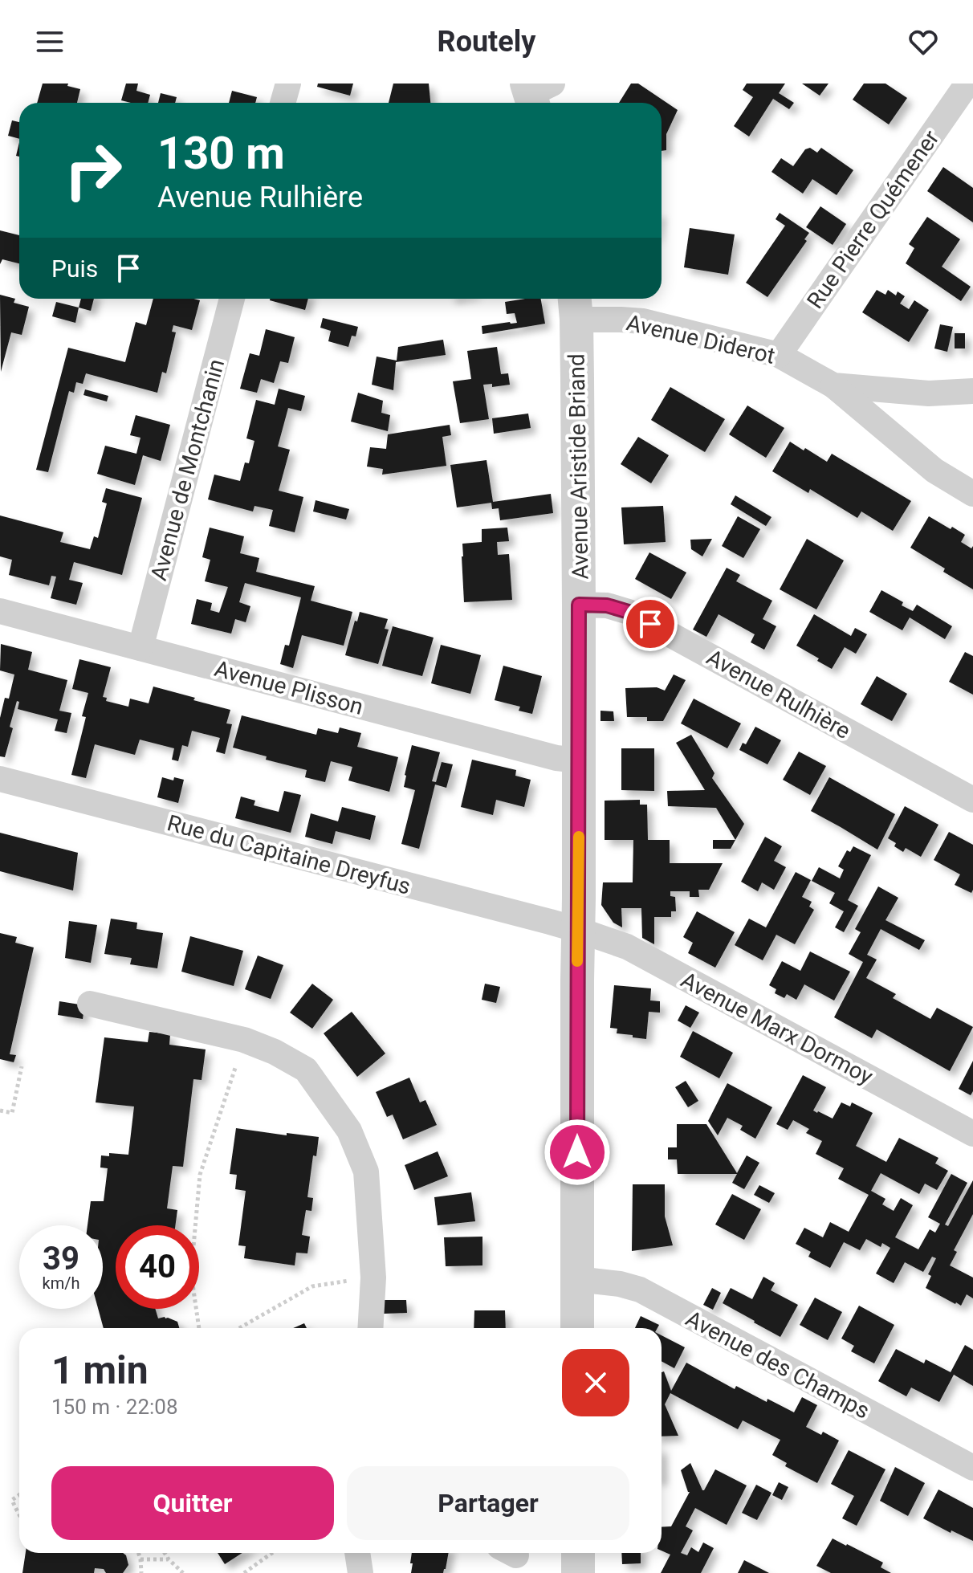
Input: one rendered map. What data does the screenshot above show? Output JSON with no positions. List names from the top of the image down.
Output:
{
  "streets": {
    "street": [
      "Rue Pierre Quémener",
      "Avenue Diderot",
      "Avenue Aristide Briand",
      "Avenue de Montchanin",
      "Avenue Plisson",
      "Avenue Rulhière",
      "Rue du Capitaine Dreyfus",
      "Avenue Marx Dormoy",
      "Avenue des Champs"
    ]
  },
  "crossings": [
    ["Rue Pierre Quémener", "Avenue Diderot"],
    ["Avenue Diderot", "Avenue Aristide Briand"],
    ["Avenue Aristide Briand", "Avenue Plisson"],
    ["Avenue Aristide Briand", "Avenue Rulhière"],
    ["Avenue Aristide Briand", "Rue du Capitaine Dreyfus"],
    ["Avenue Aristide Briand", "Avenue Marx Dormoy"],
    ["Avenue Aristide Briand", "Avenue des Champs"],
    ["Avenue de Montchanin", "Avenue Plisson"],
    ["Rue du Capitaine Dreyfus", "Avenue Marx Dormoy"]
  ],
  "page": {
    "header": "Routely",
    "turn": ["130 m", "Avenue Rulhière"],
    "then": "Puis",
    "speed": "39 km/h",
    "limit": "40",
    "heading": ["1 min", "150 m · 22:08"],
    "buttons": ["Quitter", "Partager"]
  }
}
